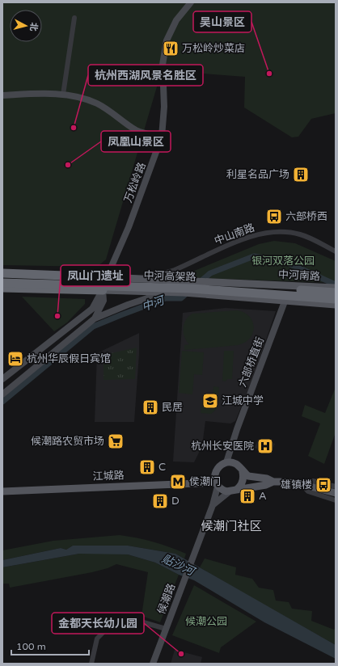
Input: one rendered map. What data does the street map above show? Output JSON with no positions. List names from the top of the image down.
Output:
{
  "streets": {
    "highway": ["中河高架路"],
    "main road": ["中河南路", "江城路"],
    "street": [
      "万松岭路",
      "中山南路",
      "六部桥直街",
      "候潮路"
    ]
  },
  "crossings": [
    ["万松岭路", "中河南路"],
    ["中山南路", "中河南路"],
    ["六部桥直街", "江城路"],
    ["六部桥直街", "候潮路"],
    ["江城路", "候潮路"]
  ],
  "districts": ["候潮门社区"],
  "water": ["中河", "贴沙河"],
  "parks": ["银河双落公园", "候潮公园"],
  "places": {
    "restaurant": ["万松岭炒菜店"],
    "other": [
      "吴山景区",
      "杭州西湖风景名胜区",
      "凤凰山景区",
      "凤山门遗址",
      "金都天长幼儿园"
    ],
    "building": [
      "利星名品广场",
      "民居",
      "C",
      "A",
      "D"
    ],
    "bus stop": ["六部桥西", "雄镇楼"],
    "hotel": ["杭州华辰假日宾馆"],
    "school or university": ["江城中学"],
    "supermarket": ["候潮路农贸市场"],
    "hospital": ["杭州长安医院"],
    "metro station": ["侯潮门"]
  },
  "scale_bar": "100 m",
  "north": "right"
}
